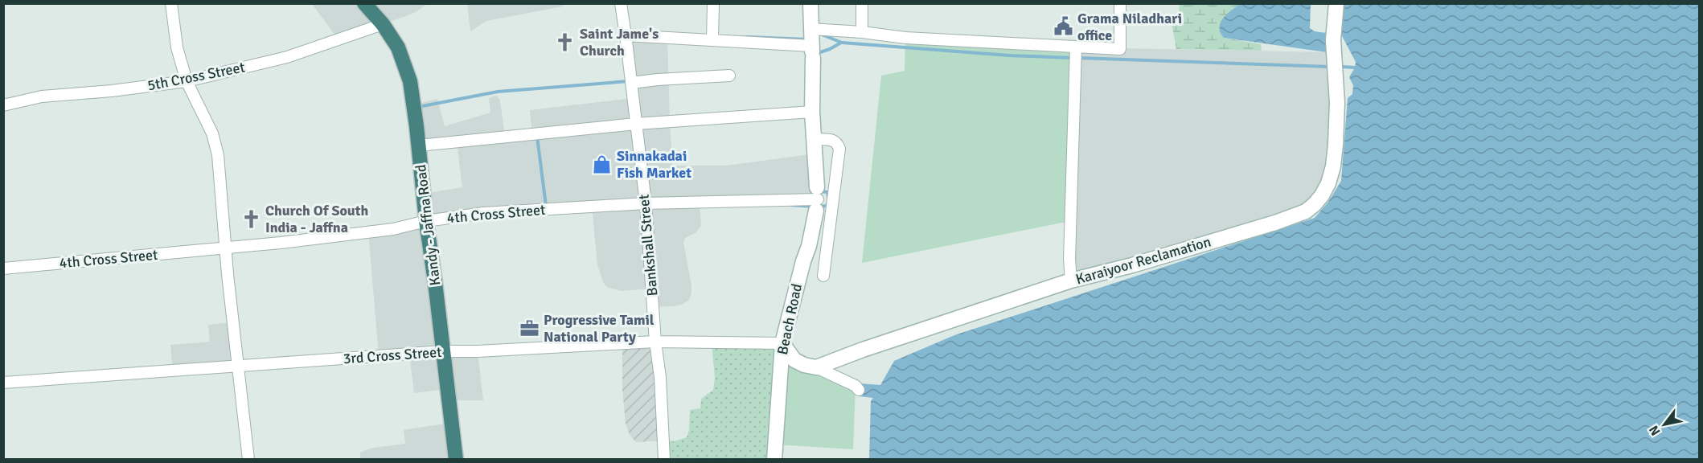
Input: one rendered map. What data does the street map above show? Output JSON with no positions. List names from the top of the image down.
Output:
{
  "streets": {
    "highway": ["Kandy - Jaffna Road"],
    "main road": ["Karaiyoor Reclamation", "Beach Road"],
    "street": [
      "5th Cross Street",
      "4th Cross Street",
      "Bankshall Street",
      "3rd Cross Street"
    ]
  },
  "crossings": [
    ["5th Cross Street", "Kandy - Jaffna Road"],
    ["4th Cross Street", "Kandy - Jaffna Road"],
    ["4th Cross Street", "Bankshall Street"],
    ["4th Cross Street", "Beach Road"],
    ["Kandy - Jaffna Road", "3rd Cross Street"],
    ["Bankshall Street", "3rd Cross Street"],
    ["Beach Road", "3rd Cross Street"]
  ],
  "places": {
    "public building": ["Grama Niladhari office"],
    "church": ["Saint Jame's Church", "Church Of South India - Jaffna"],
    "shop": ["Sinnakadai Fish Market"],
    "office": ["Progressive Tamil National Party"]
  },
  "north": "bottom left"
}
